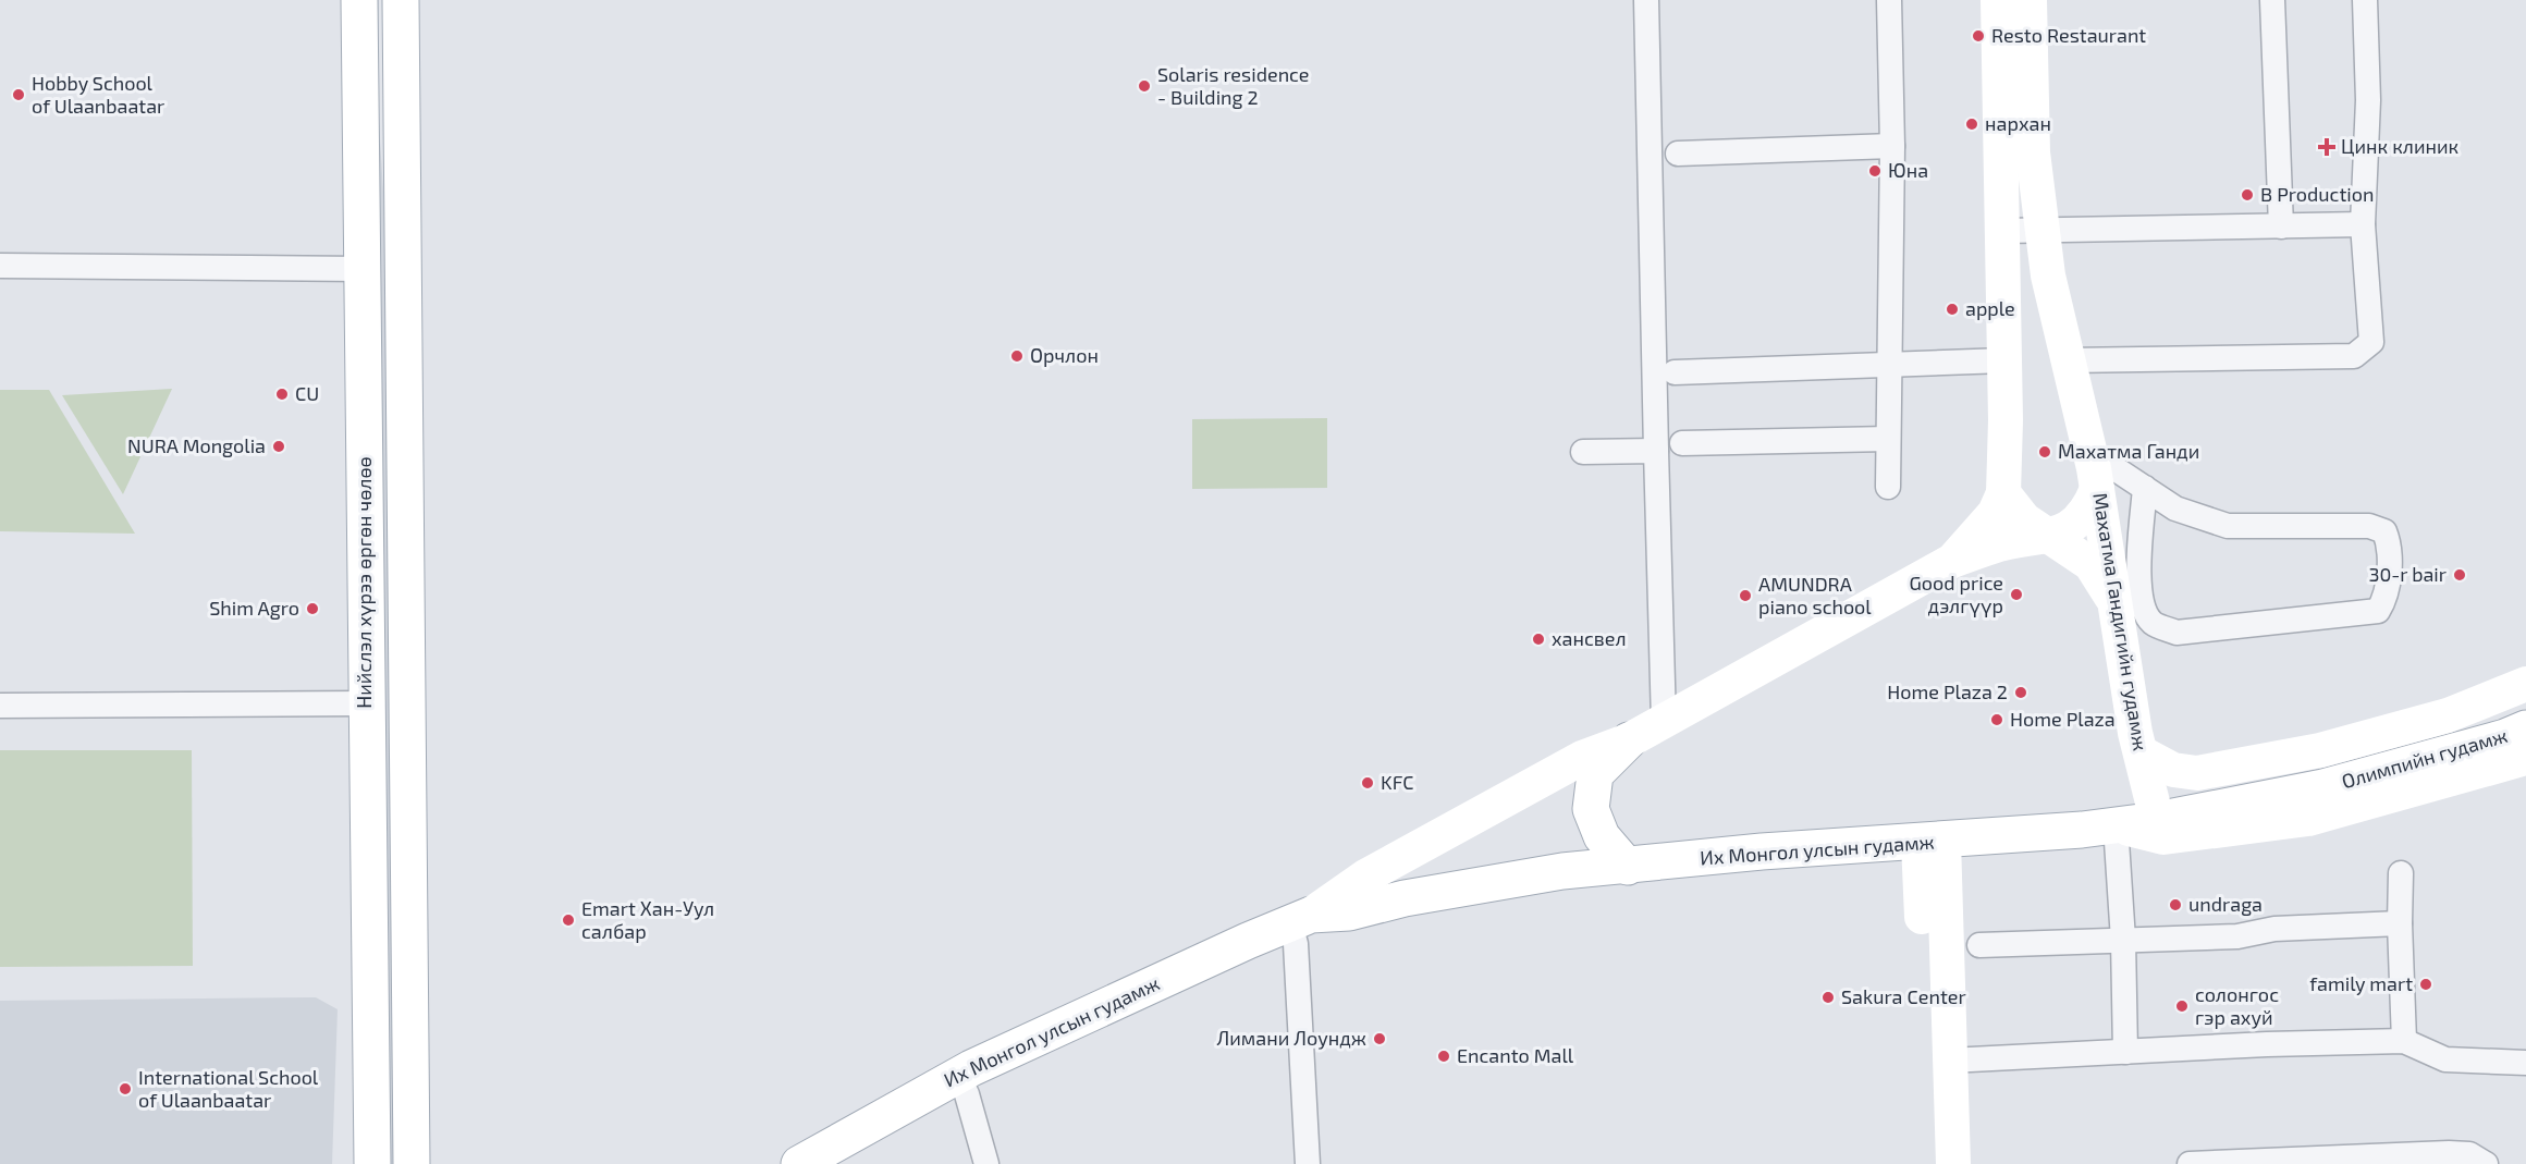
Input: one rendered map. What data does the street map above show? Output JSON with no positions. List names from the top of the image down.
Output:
{
  "streets": {
    "main road": [
      "Нийслэл хүрээ өргөн чөлөө",
      "Махатма Гандигийн гудамж",
      "Олимпийн гудамж",
      "Их Монгол улсын гудамж"
    ]
  },
  "crossings": [
    ["Махатма Гандигийн гудамж", "Их Монгол улсын гудамж"],
    ["Олимпийн гудамж", "Их Монгол улсын гудамж"]
  ],
  "places": {
    "other": [
      "Resto Restaurant",
      "Solaris residence - Building 2",
      "Hobby School of Ulaanbaatar",
      "нархан",
      "Юна",
      "B Production",
      "apple",
      "Орчлон",
      "CU",
      "NURA Mongolia",
      "Махатма Ганди",
      "30-r bair",
      "Good price дэлгүүр",
      "AMUNDRA piano school",
      "Shim Agro",
      "хансвел",
      "Home Plaza 2",
      "Home Plaza",
      "KFC",
      "undraga",
      "Emart Хан-Уул салбар",
      "family mart",
      "Sakura Center",
      "солонгос гэр ахуй",
      "Лимани Лоундж",
      "Encanto Mall",
      "International School of Ulaanbaatar"
    ],
    "health": ["Цинк клиник"]
  }
}
